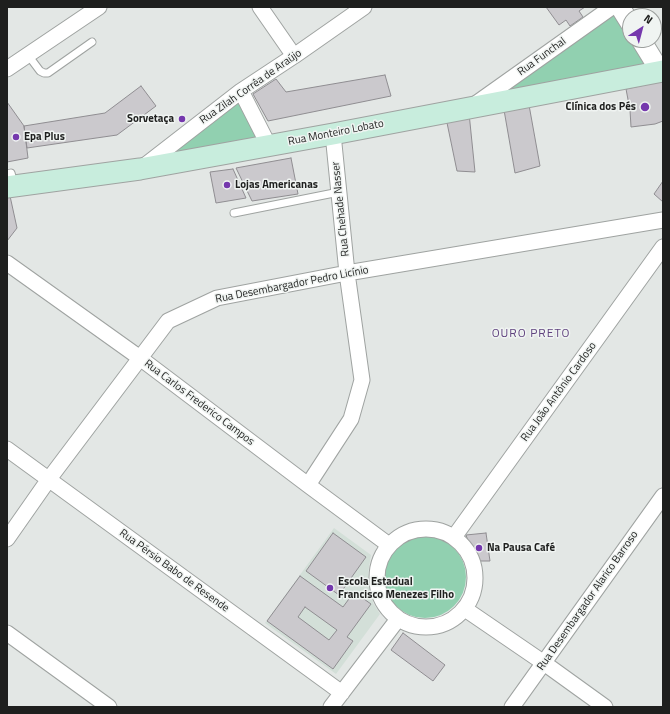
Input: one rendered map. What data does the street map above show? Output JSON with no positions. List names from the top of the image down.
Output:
{
  "streets": {
    "main road": ["Rua Monteiro Lobato"],
    "street": [
      "Rua Funchal",
      "Rua Zilah Corrêa de Araújo",
      "Rua Chehade Nasser",
      "Rua Desembargador Pedro Licínio",
      "Rua João Antônio Cardoso",
      "Rua Carlos Frederico Campos",
      "Rua Pérsio Babo de Resende",
      "Rua Desembargador Alarico Barroso"
    ]
  },
  "crossings": [
    ["Rua Funchal", "Rua Monteiro Lobato"],
    ["Rua Zilah Corrêa de Araújo", "Rua Monteiro Lobato"],
    ["Rua Monteiro Lobato", "Rua Chehade Nasser"],
    ["Rua Chehade Nasser", "Rua Desembargador Pedro Licínio"],
    ["Rua Chehade Nasser", "Rua Carlos Frederico Campos"],
    ["Rua Desembargador Pedro Licínio", "Rua Carlos Frederico Campos"],
    ["Rua Desembargador Pedro Licínio", "Rua Pérsio Babo de Resende"],
    ["Rua João Antônio Cardoso", "Rua Carlos Frederico Campos"]
  ],
  "districts": ["OURO PRETO"],
  "places": [
    "Clínica dos Pés",
    "Sorvetaça",
    "Epa Plus",
    "Lojas Americanas",
    "Na Pausa Café",
    "Escola Estadual Francisco Menezes Filho"
  ],
  "north": "top right"
}
